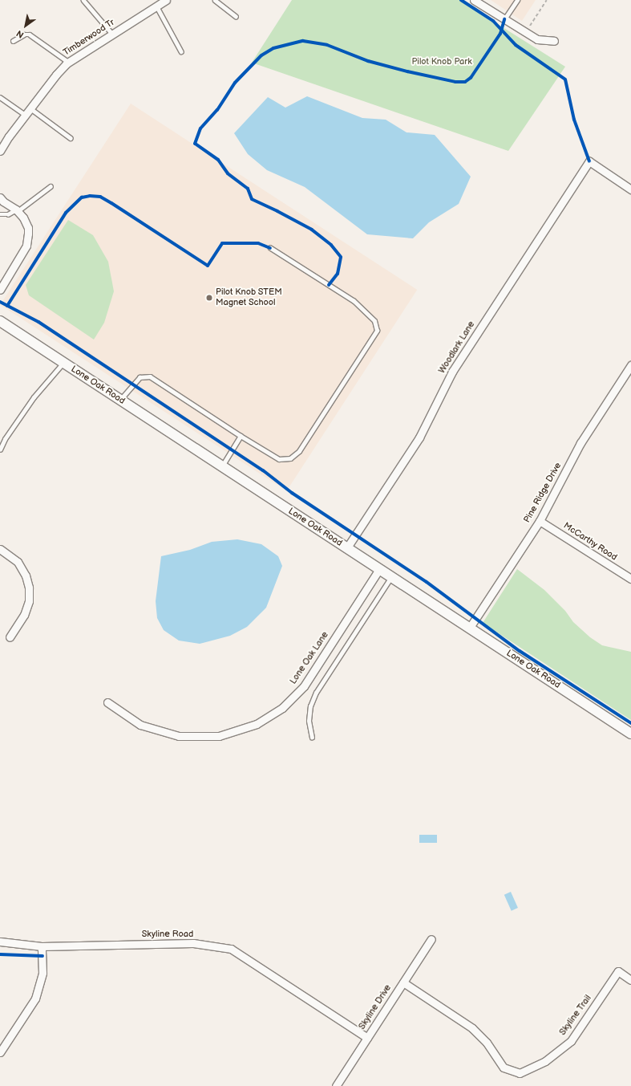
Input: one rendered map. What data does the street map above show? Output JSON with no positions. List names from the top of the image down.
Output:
{
  "streets": {
    "main road": ["Lone Oak Road"],
    "street": [
      "Timberwood Tr",
      "Woodlark Lane",
      "Pine Ridge Drive",
      "McCarthy Road",
      "Lone Oak Lane",
      "Skyline Road",
      "Skyline Drive",
      "Skyline Trail"
    ]
  },
  "crossings": [
    ["Woodlark Lane", "Lone Oak Road"],
    ["Lone Oak Road", "Pine Ridge Drive"],
    ["Lone Oak Road", "Lone Oak Lane"],
    ["Pine Ridge Drive", "McCarthy Road"],
    ["Skyline Road", "Skyline Drive"],
    ["Skyline Drive", "Skyline Trail"]
  ],
  "parks": ["Pilot Knob Park"],
  "places": ["Pilot Knob STEM Magnet School"],
  "north": "bottom left"
}
